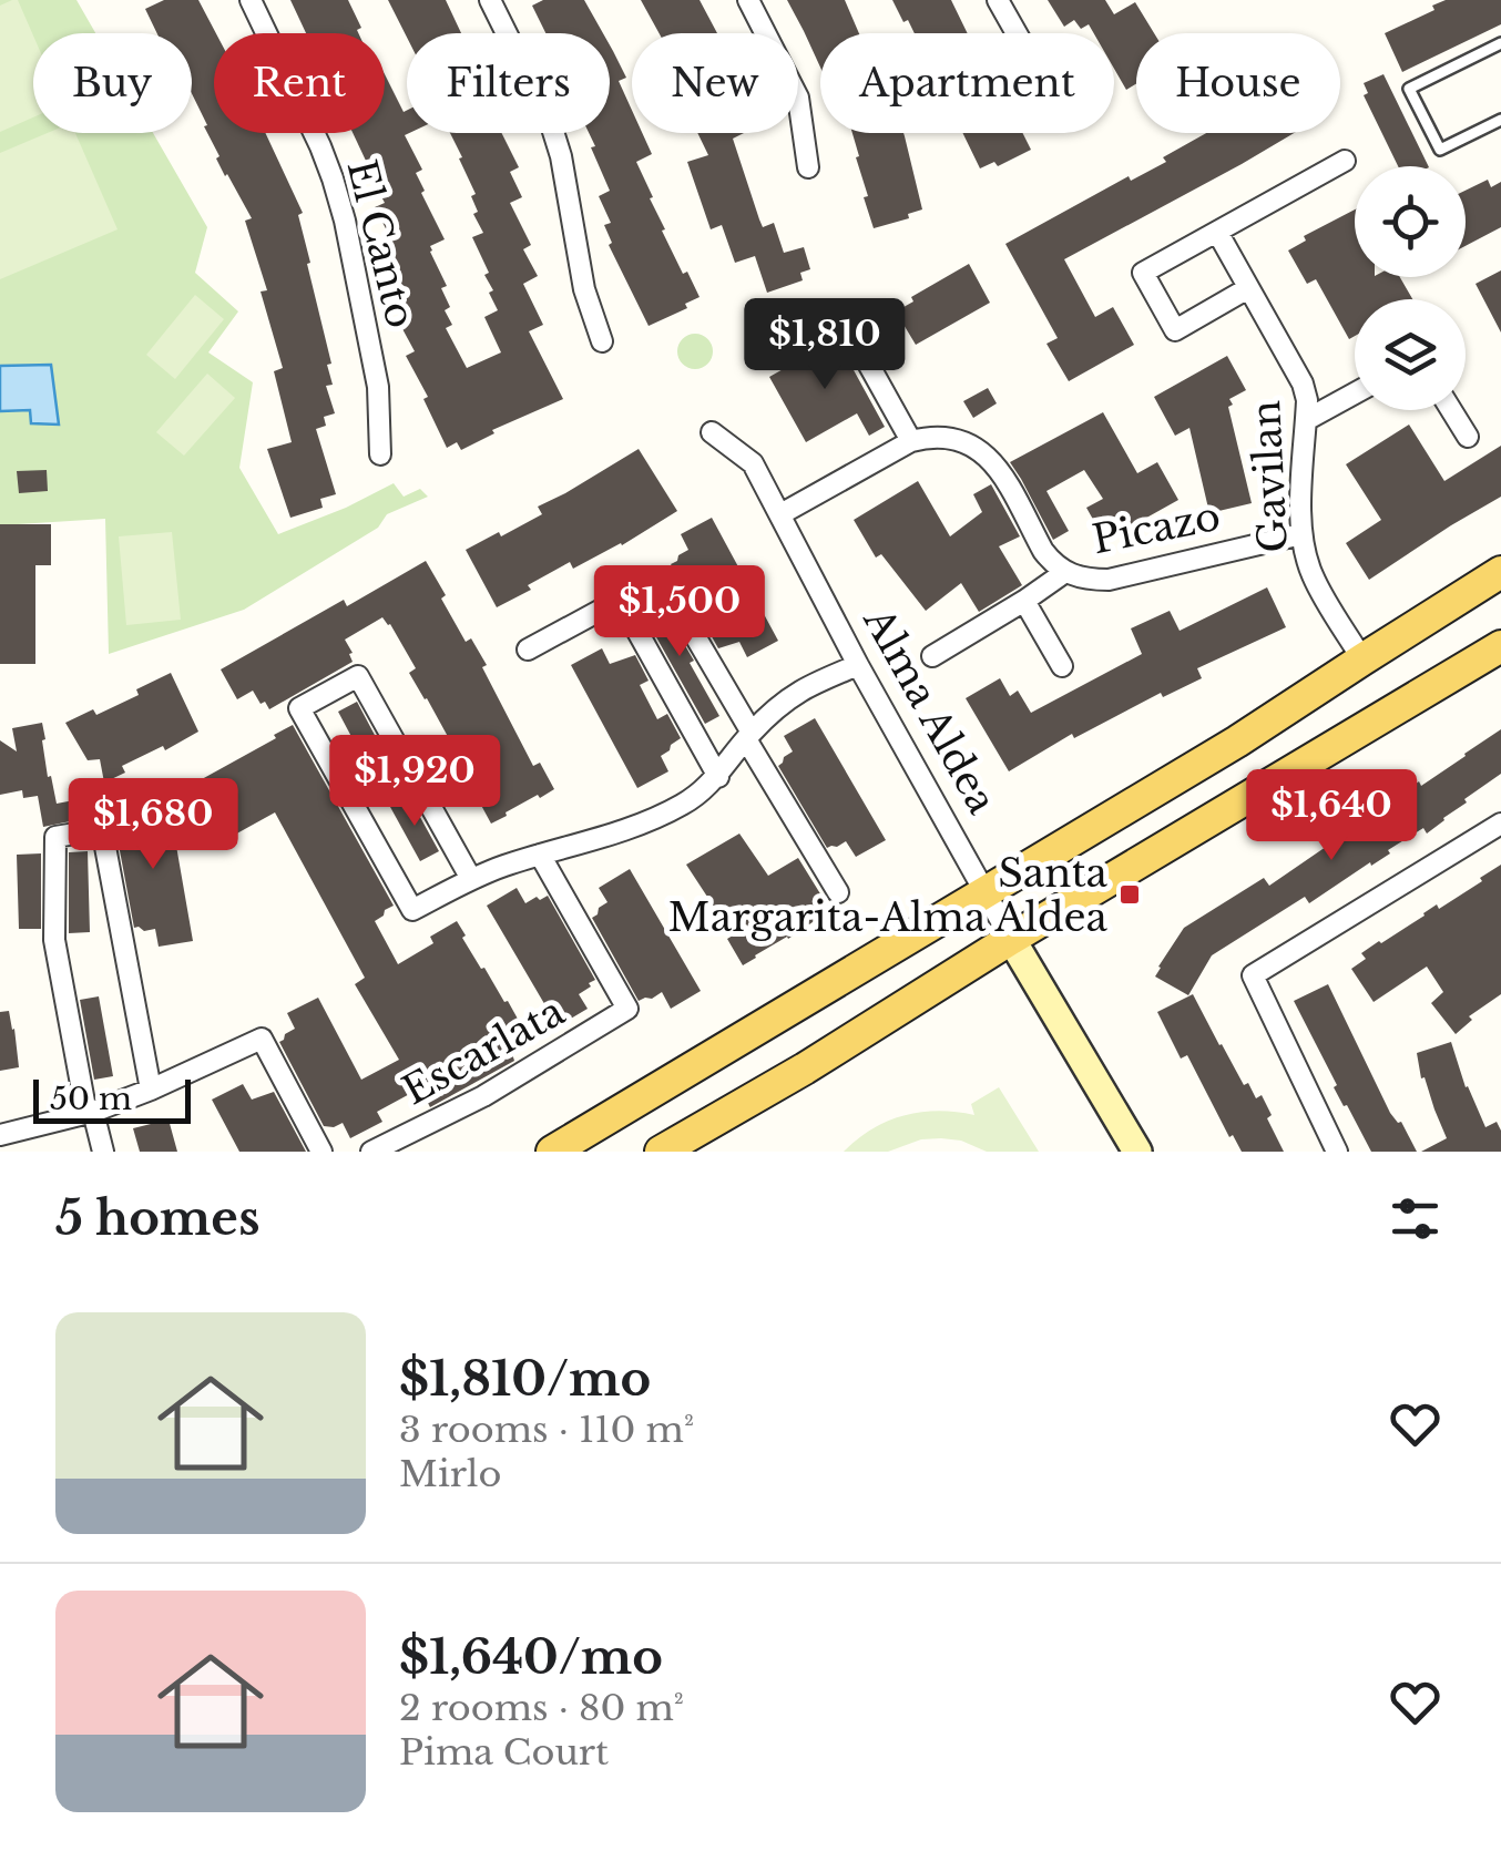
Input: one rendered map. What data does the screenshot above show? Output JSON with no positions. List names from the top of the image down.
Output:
{
  "streets": {
    "main road": ["Alma Aldea"],
    "street": [
      "El Canto",
      "Gavilan",
      "Picazo",
      "Escarlata"
    ]
  },
  "crossings": [
    ["Gavilan", "Picazo"]
  ],
  "places": {
    "transit": ["Santa Margarita-Alma Aldea"]
  },
  "scale_bar": "50 m",
  "page": {
    "chip": [
      "Buy",
      "Rent",
      "Filters",
      "New",
      "Apartment",
      "House"
    ],
    "price": [
      "$1,810",
      "$1,500",
      "$1,920",
      "$1,640",
      "$1,680"
    ],
    "scale": "50 m",
    "heading": "5 homes",
    "list": [
      {
        "name": "$1,810/mo",
        "note": "3 rooms · 110 m² · Mirlo"
      },
      {
        "name": "$1,640/mo",
        "note": "2 rooms · 80 m² · Pima Court"
      }
    ]
  }
}
